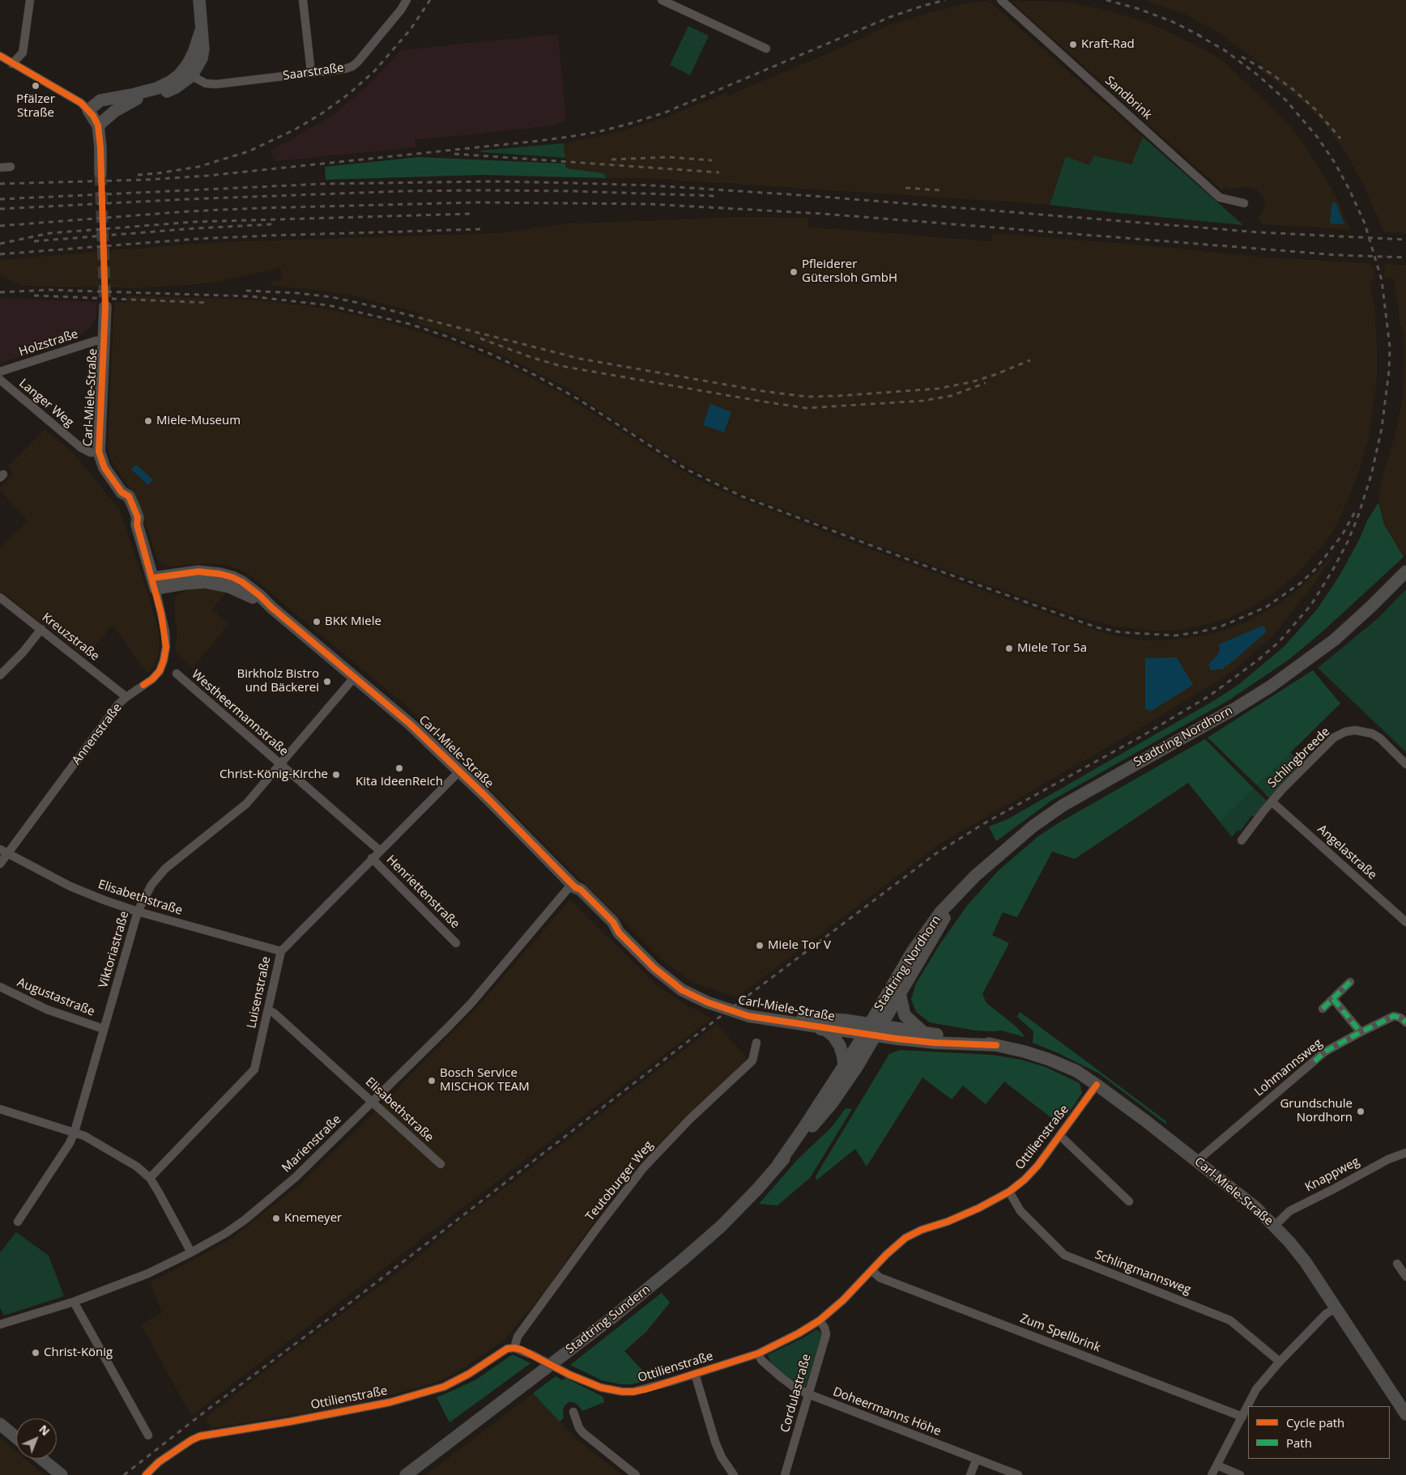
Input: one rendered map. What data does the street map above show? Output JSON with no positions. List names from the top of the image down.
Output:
{
  "streets": {
    "street": [
      "Saarstraße",
      "Sandbrink",
      "Holzstraße",
      "Carl-Miele-Straße",
      "Langer Weg",
      "Kreuzstraße",
      "Westheermannstraße",
      "Annenstraße",
      "Stadtring Nordhorn",
      "Schlingbreede",
      "Angelastraße",
      "Henriettenstraße",
      "Elisabethstraße",
      "Viktoriastraße",
      "Luisenstraße",
      "Augustastraße",
      "Lohmannsweg",
      "Ottilienstraße",
      "Marienstraße",
      "Knappweg",
      "Teutoburger Weg",
      "Schlingmannsweg",
      "Stadtring Sundern",
      "Zum Spellbrink",
      "Cordulastraße",
      "Doheermanns Höhe"
    ]
  },
  "crossings": [
    ["Holzstraße", "Carl-Miele-Straße"],
    ["Carl-Miele-Straße", "Langer Weg"],
    ["Carl-Miele-Straße", "Annenstraße"],
    ["Carl-Miele-Straße", "Stadtring Nordhorn"],
    ["Carl-Miele-Straße", "Viktoriastraße"],
    ["Carl-Miele-Straße", "Luisenstraße"],
    ["Carl-Miele-Straße", "Lohmannsweg"],
    ["Carl-Miele-Straße", "Ottilienstraße"],
    ["Carl-Miele-Straße", "Marienstraße"],
    ["Carl-Miele-Straße", "Knappweg"],
    ["Carl-Miele-Straße", "Stadtring Sundern"],
    ["Kreuzstraße", "Annenstraße"],
    ["Westheermannstraße", "Viktoriastraße"],
    ["Westheermannstraße", "Luisenstraße"],
    ["Annenstraße", "Elisabethstraße"],
    ["Stadtring Nordhorn", "Stadtring Sundern"],
    ["Schlingbreede", "Angelastraße"],
    ["Henriettenstraße", "Luisenstraße"],
    ["Elisabethstraße", "Viktoriastraße"],
    ["Elisabethstraße", "Luisenstraße"],
    ["Elisabethstraße", "Marienstraße"],
    ["Viktoriastraße", "Augustastraße"],
    ["Ottilienstraße", "Teutoburger Weg"],
    ["Ottilienstraße", "Schlingmannsweg"],
    ["Ottilienstraße", "Zum Spellbrink"],
    ["Ottilienstraße", "Cordulastraße"],
    ["Ottilienstraße", "Doheermanns Höhe"],
    ["Cordulastraße", "Doheermanns Höhe"]
  ],
  "places": [
    "Kraft-Rad",
    "Pfälzer Straße",
    "Pfleiderer Gütersloh GmbH",
    "Miele-Museum",
    "BKK Miele",
    "Miele Tor 5a",
    "Birkholz Bistro und Bäckerei",
    "Kita IdeenReich",
    "Christ-König-Kirche",
    "Miele Tor V",
    "Bosch Service MISCHOK TEAM",
    "Grundschule Nordhorn",
    "Knemeyer",
    "Christ-König"
  ],
  "legend": ["Cycle path", "Path"],
  "north": "top right"
}
